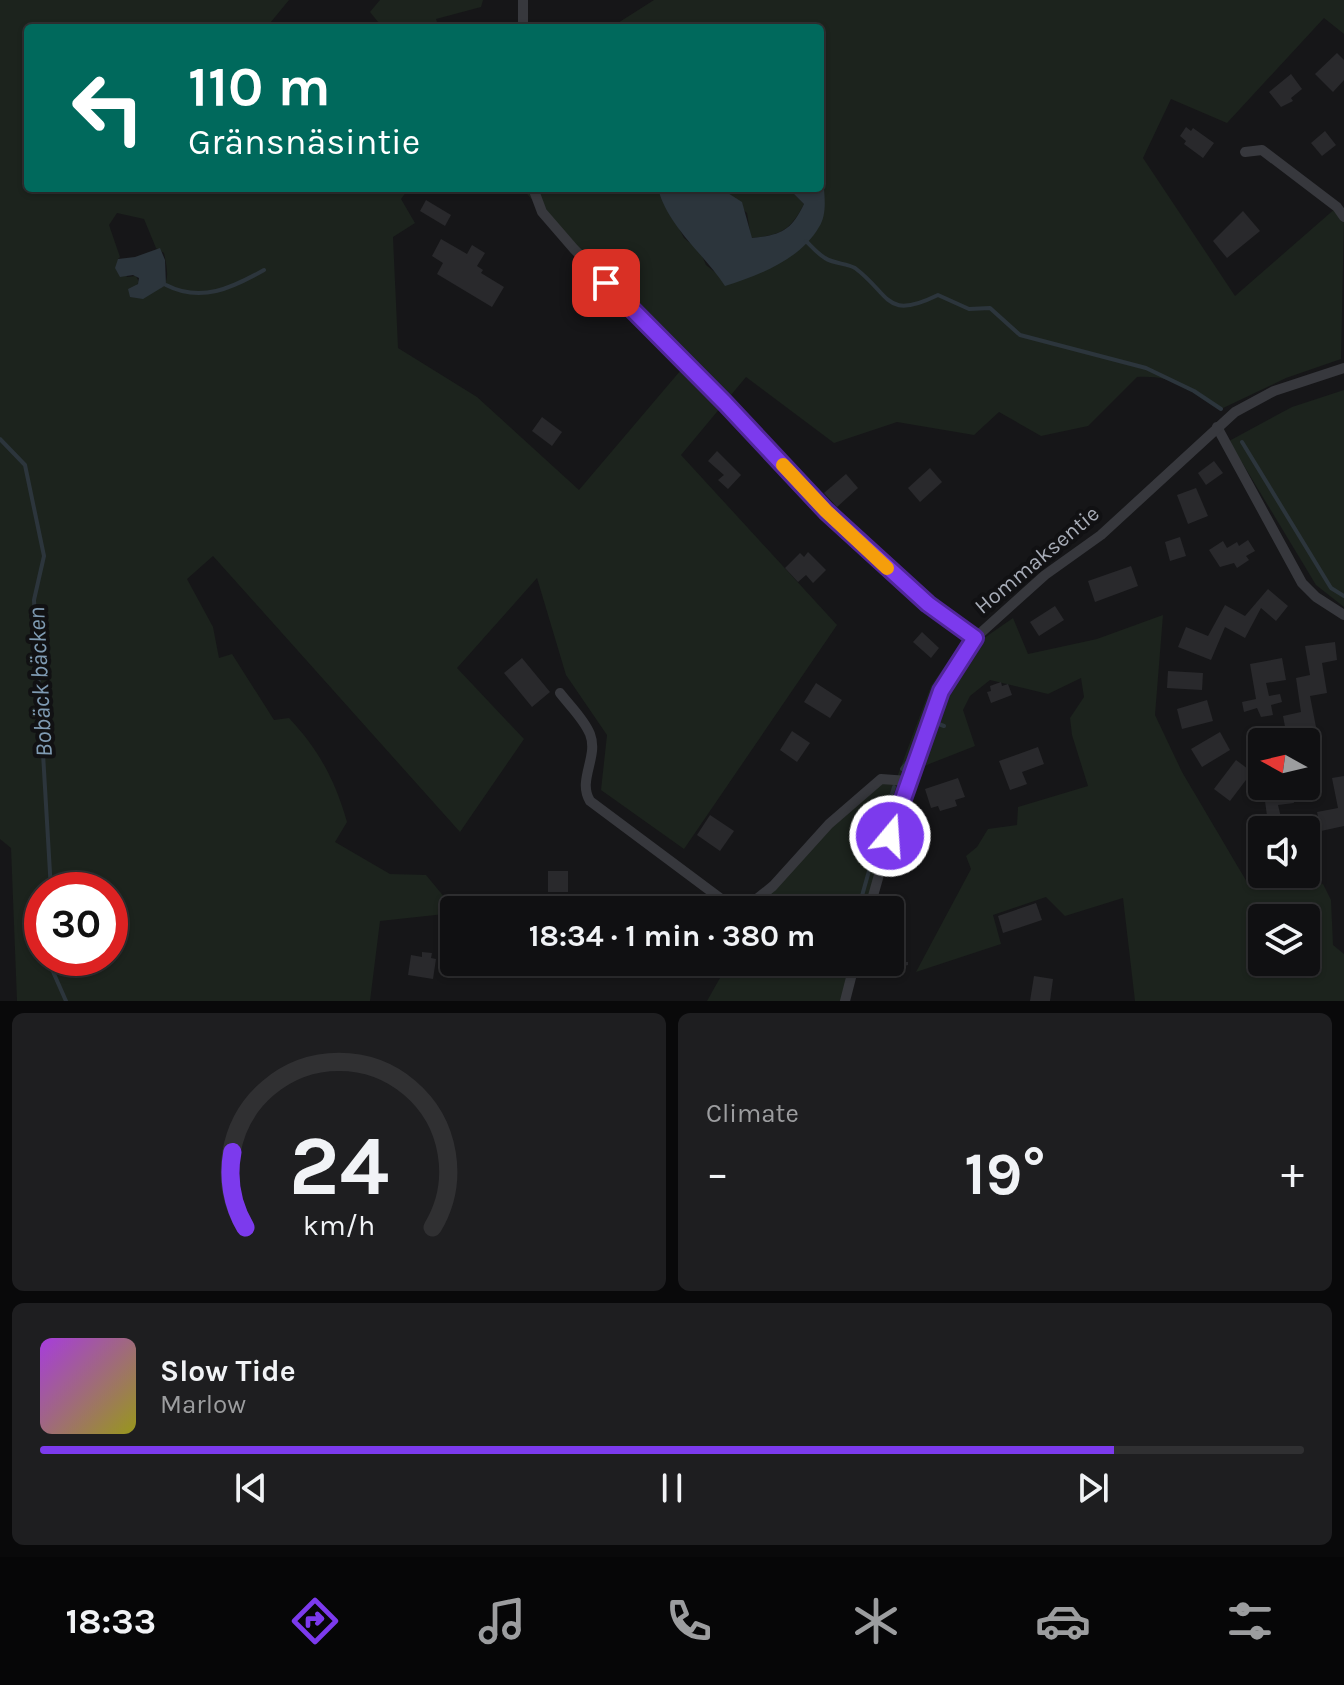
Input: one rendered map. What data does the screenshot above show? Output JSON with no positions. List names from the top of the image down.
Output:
{
  "streets": {
    "street": ["Hommaksentie"]
  },
  "water": ["Bobäck bäcken"],
  "north": "left",
  "page": {
    "turn": ["110 m", "Gränsnäsintie"],
    "limit": "30",
    "trip": "18:34 · 1 min · 380 m",
    "tile": "Climate",
    "heat": ["−", "19°", "+"],
    "song": ["Slow Tide", "Marlow"],
    "tabs": "18:33",
    "gauge": ["24", "km/h"]
  }
}
